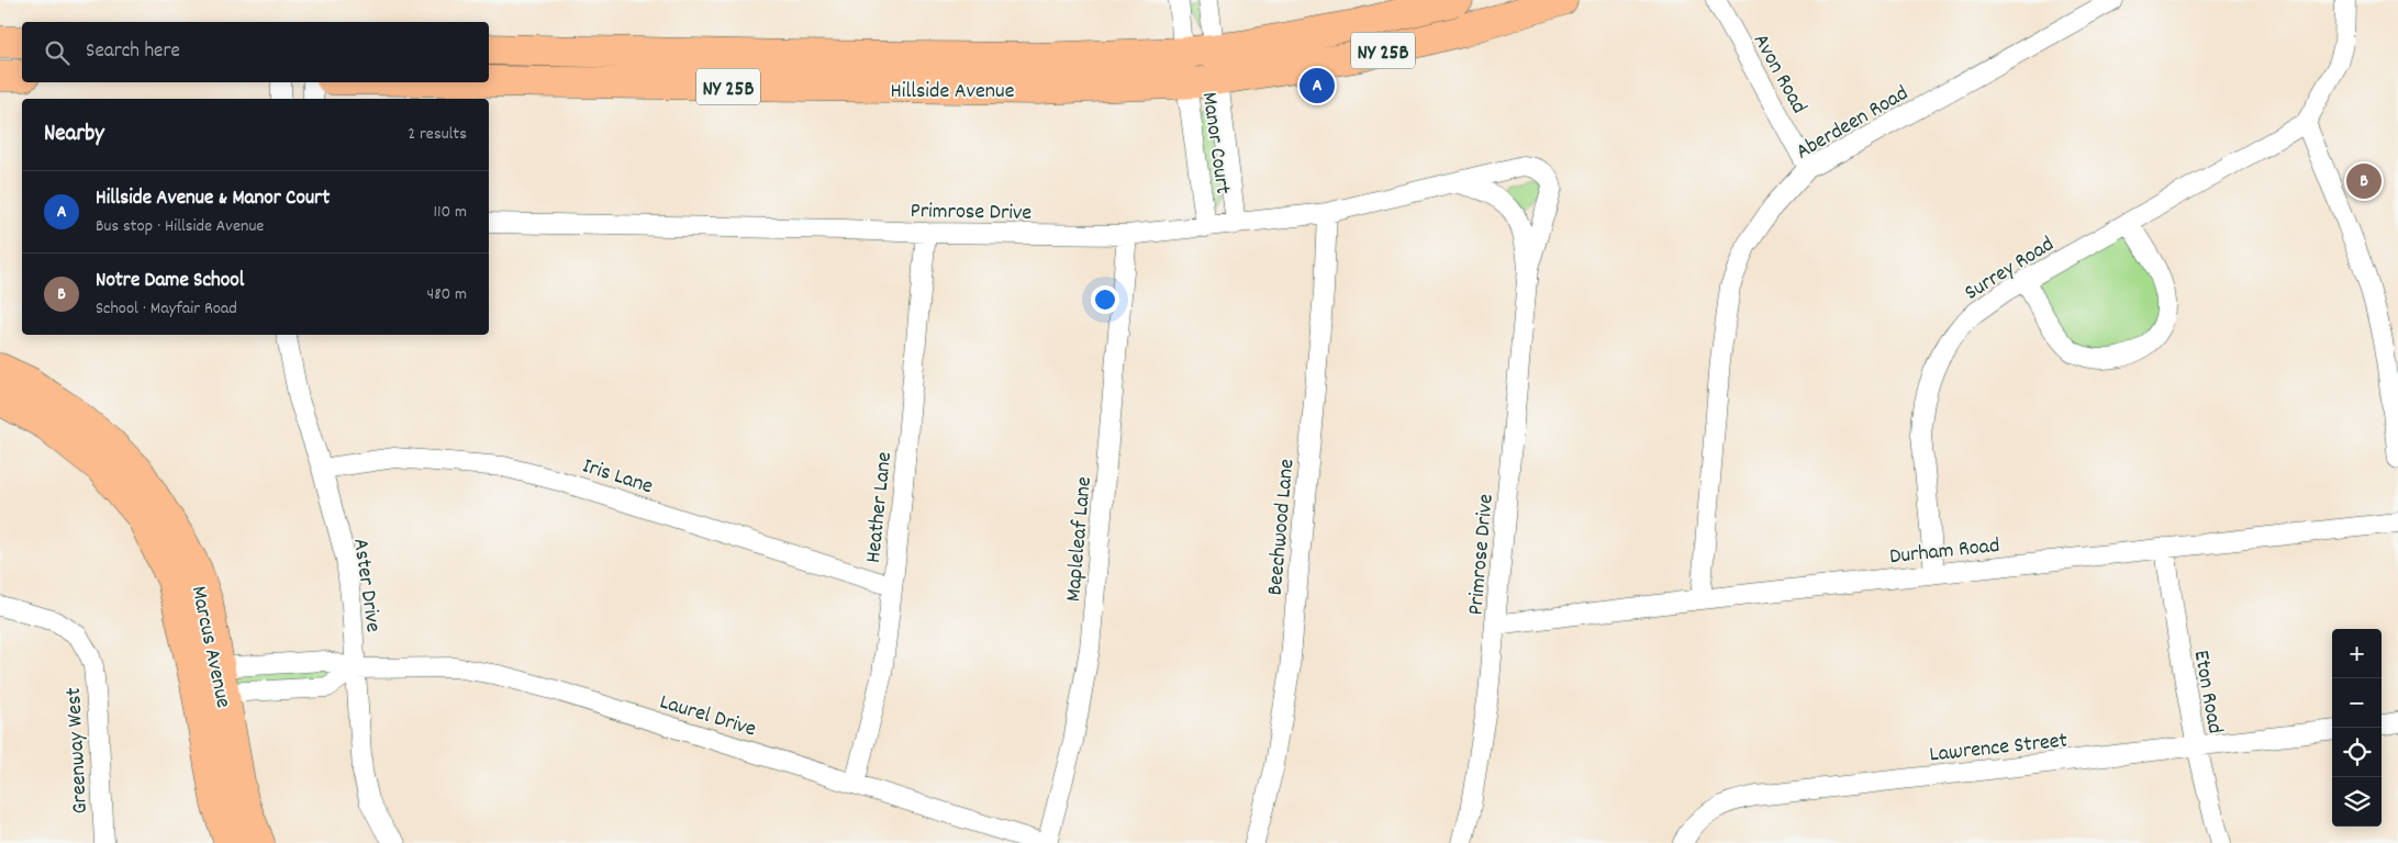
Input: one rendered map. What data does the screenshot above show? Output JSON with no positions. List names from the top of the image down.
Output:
{
  "streets": {
    "main road": ["NY 25B", "Hillside Avenue", "Marcus Avenue"],
    "street": [
      "Avon Road",
      "Aberdeen Road",
      "Manor Court",
      "Primrose Drive",
      "Surrey Road",
      "Iris Lane",
      "Heather Lane",
      "Beechwood Lane",
      "Mapleleaf Lane",
      "Durham Road",
      "Aster Drive",
      "Eton Road",
      "Laurel Drive",
      "Lawrence Street",
      "Greenway West"
    ]
  },
  "crossings": [
    ["Avon Road", "Aberdeen Road"],
    ["Hillside Avenue", "Manor Court"],
    ["Aberdeen Road", "Durham Road"],
    ["Manor Court", "Primrose Drive"],
    ["Primrose Drive", "Heather Lane"],
    ["Primrose Drive", "Beechwood Lane"],
    ["Primrose Drive", "Mapleleaf Lane"],
    ["Primrose Drive", "Durham Road"],
    ["Surrey Road", "Durham Road"],
    ["Iris Lane", "Heather Lane"],
    ["Iris Lane", "Aster Drive"],
    ["Heather Lane", "Laurel Drive"],
    ["Durham Road", "Eton Road"],
    ["Aster Drive", "Laurel Drive"],
    ["Marcus Avenue", "Laurel Drive"],
    ["Eton Road", "Lawrence Street"]
  ],
  "page": {
    "search": "Search here",
    "pins": ["A", "B"],
    "heading": ["Nearby", "2 results"],
    "list": [
      {
        "mark": "A",
        "name": "Hillside Avenue & Manor Court",
        "note": "Bus stop · Hillside Avenue",
        "value": "110 m"
      },
      {
        "mark": "B",
        "name": "Notre Dame School",
        "note": "School · Mayfair Road",
        "value": "480 m"
      }
    ],
    "map_buttons": ["+", "−"]
  }
}
